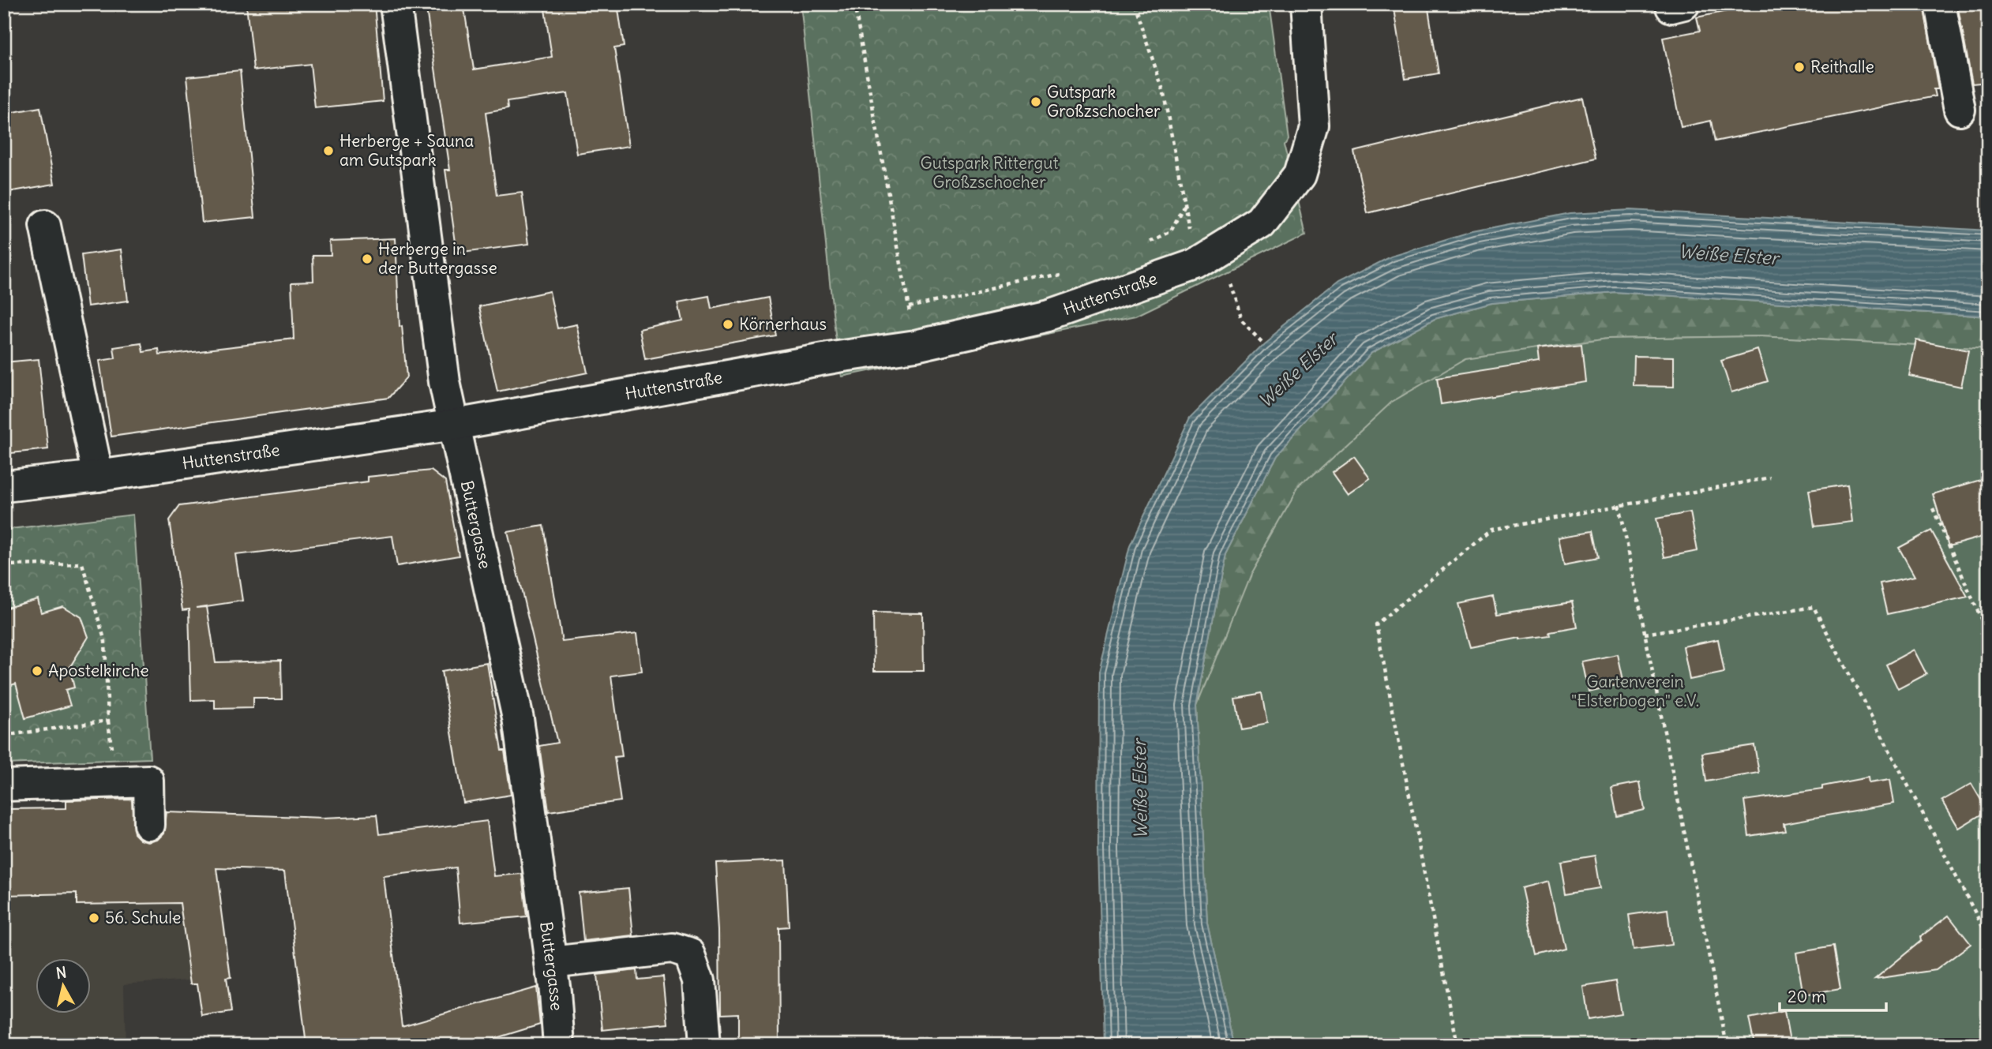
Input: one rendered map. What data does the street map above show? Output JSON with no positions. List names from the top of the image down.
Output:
{
  "streets": {
    "street": ["Huttenstraße", "Buttergasse"]
  },
  "crossings": [
    ["Huttenstraße", "Buttergasse"]
  ],
  "water": ["Weiße Elster"],
  "parks": ["Gutspark Rittergut Großzschocher", "Gartenverein \"Elsterbogen\" e.V."],
  "places": [
    "Reithalle",
    "Gutspark Großzschocher",
    "Herberge + Sauna am Gutspark",
    "Herberge in der Buttergasse",
    "Körnerhaus",
    "Apostelkirche",
    "56. Schule"
  ],
  "scale_bar": "20 m",
  "north": "top"
}
